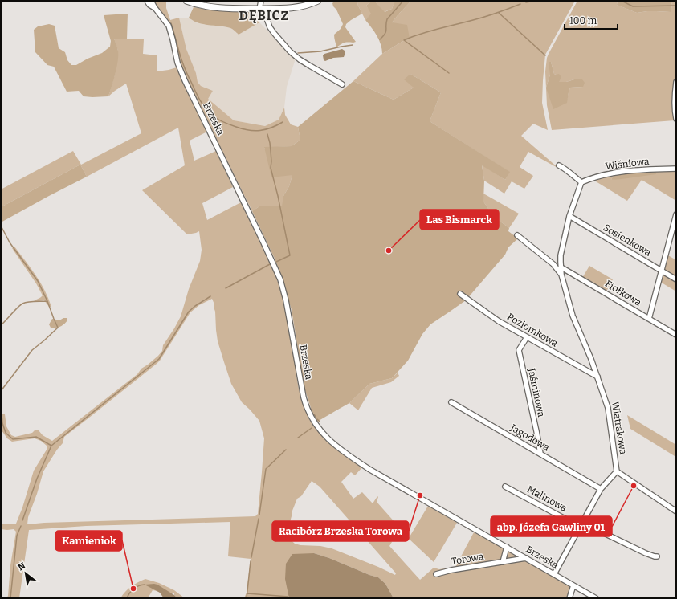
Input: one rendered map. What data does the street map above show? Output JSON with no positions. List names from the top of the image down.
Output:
{
  "streets": {
    "street": [
      "Brzeska",
      "Wiśniowa",
      "Sosienkowa",
      "Fiołkowa",
      "Poziomkowa",
      "Jaśminowa",
      "Wiatrakowa",
      "Jagodowa",
      "Malinowa",
      "Torowa"
    ]
  },
  "crossings": [
    ["Brzeska", "Torowa"],
    ["Wiśniowa", "Wiatrakowa"],
    ["Sosienkowa", "Wiatrakowa"],
    ["Fiołkowa", "Wiatrakowa"],
    ["Poziomkowa", "Jaśminowa"],
    ["Poziomkowa", "Wiatrakowa"],
    ["Jaśminowa", "Jagodowa"]
  ],
  "districts": ["DĘBICZ"],
  "places": [
    "Las Bismarck",
    "abp. Józefa Gawliny 01",
    "Racibórz Brzeska Torowa",
    "Kamieniok"
  ],
  "scale_bar": "100 m",
  "north": "top left"
}
